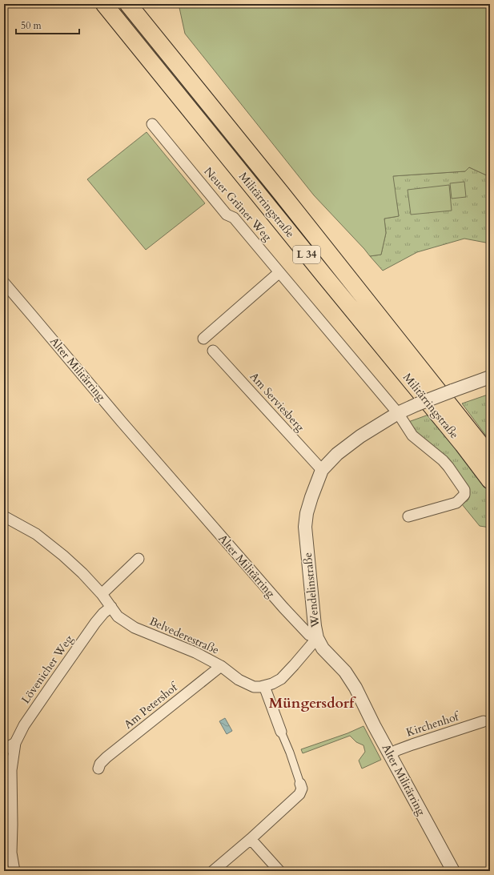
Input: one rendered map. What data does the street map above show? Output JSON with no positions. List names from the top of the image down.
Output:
{
  "streets": {
    "highway": ["Militärringstraße", "L 34"],
    "street": [
      "Neuer Grüner Weg",
      "Alter Militärring",
      "Am Serviesberg",
      "Wendelinstraße",
      "Belvederestraße",
      "Lövenicher Weg",
      "Am Petershof",
      "Kirchenhof"
    ]
  },
  "crossings": [
    ["Neuer Grüner Weg", "Wendelinstraße"],
    ["Militärringstraße", "L 34"],
    ["Alter Militärring", "Wendelinstraße"],
    ["Alter Militärring", "Kirchenhof"],
    ["Am Serviesberg", "Wendelinstraße"],
    ["Wendelinstraße", "Belvederestraße"],
    ["Belvederestraße", "Lövenicher Weg"],
    ["Belvederestraße", "Am Petershof"]
  ],
  "districts": ["Müngersdorf"],
  "scale_bar": "50 m"
}
